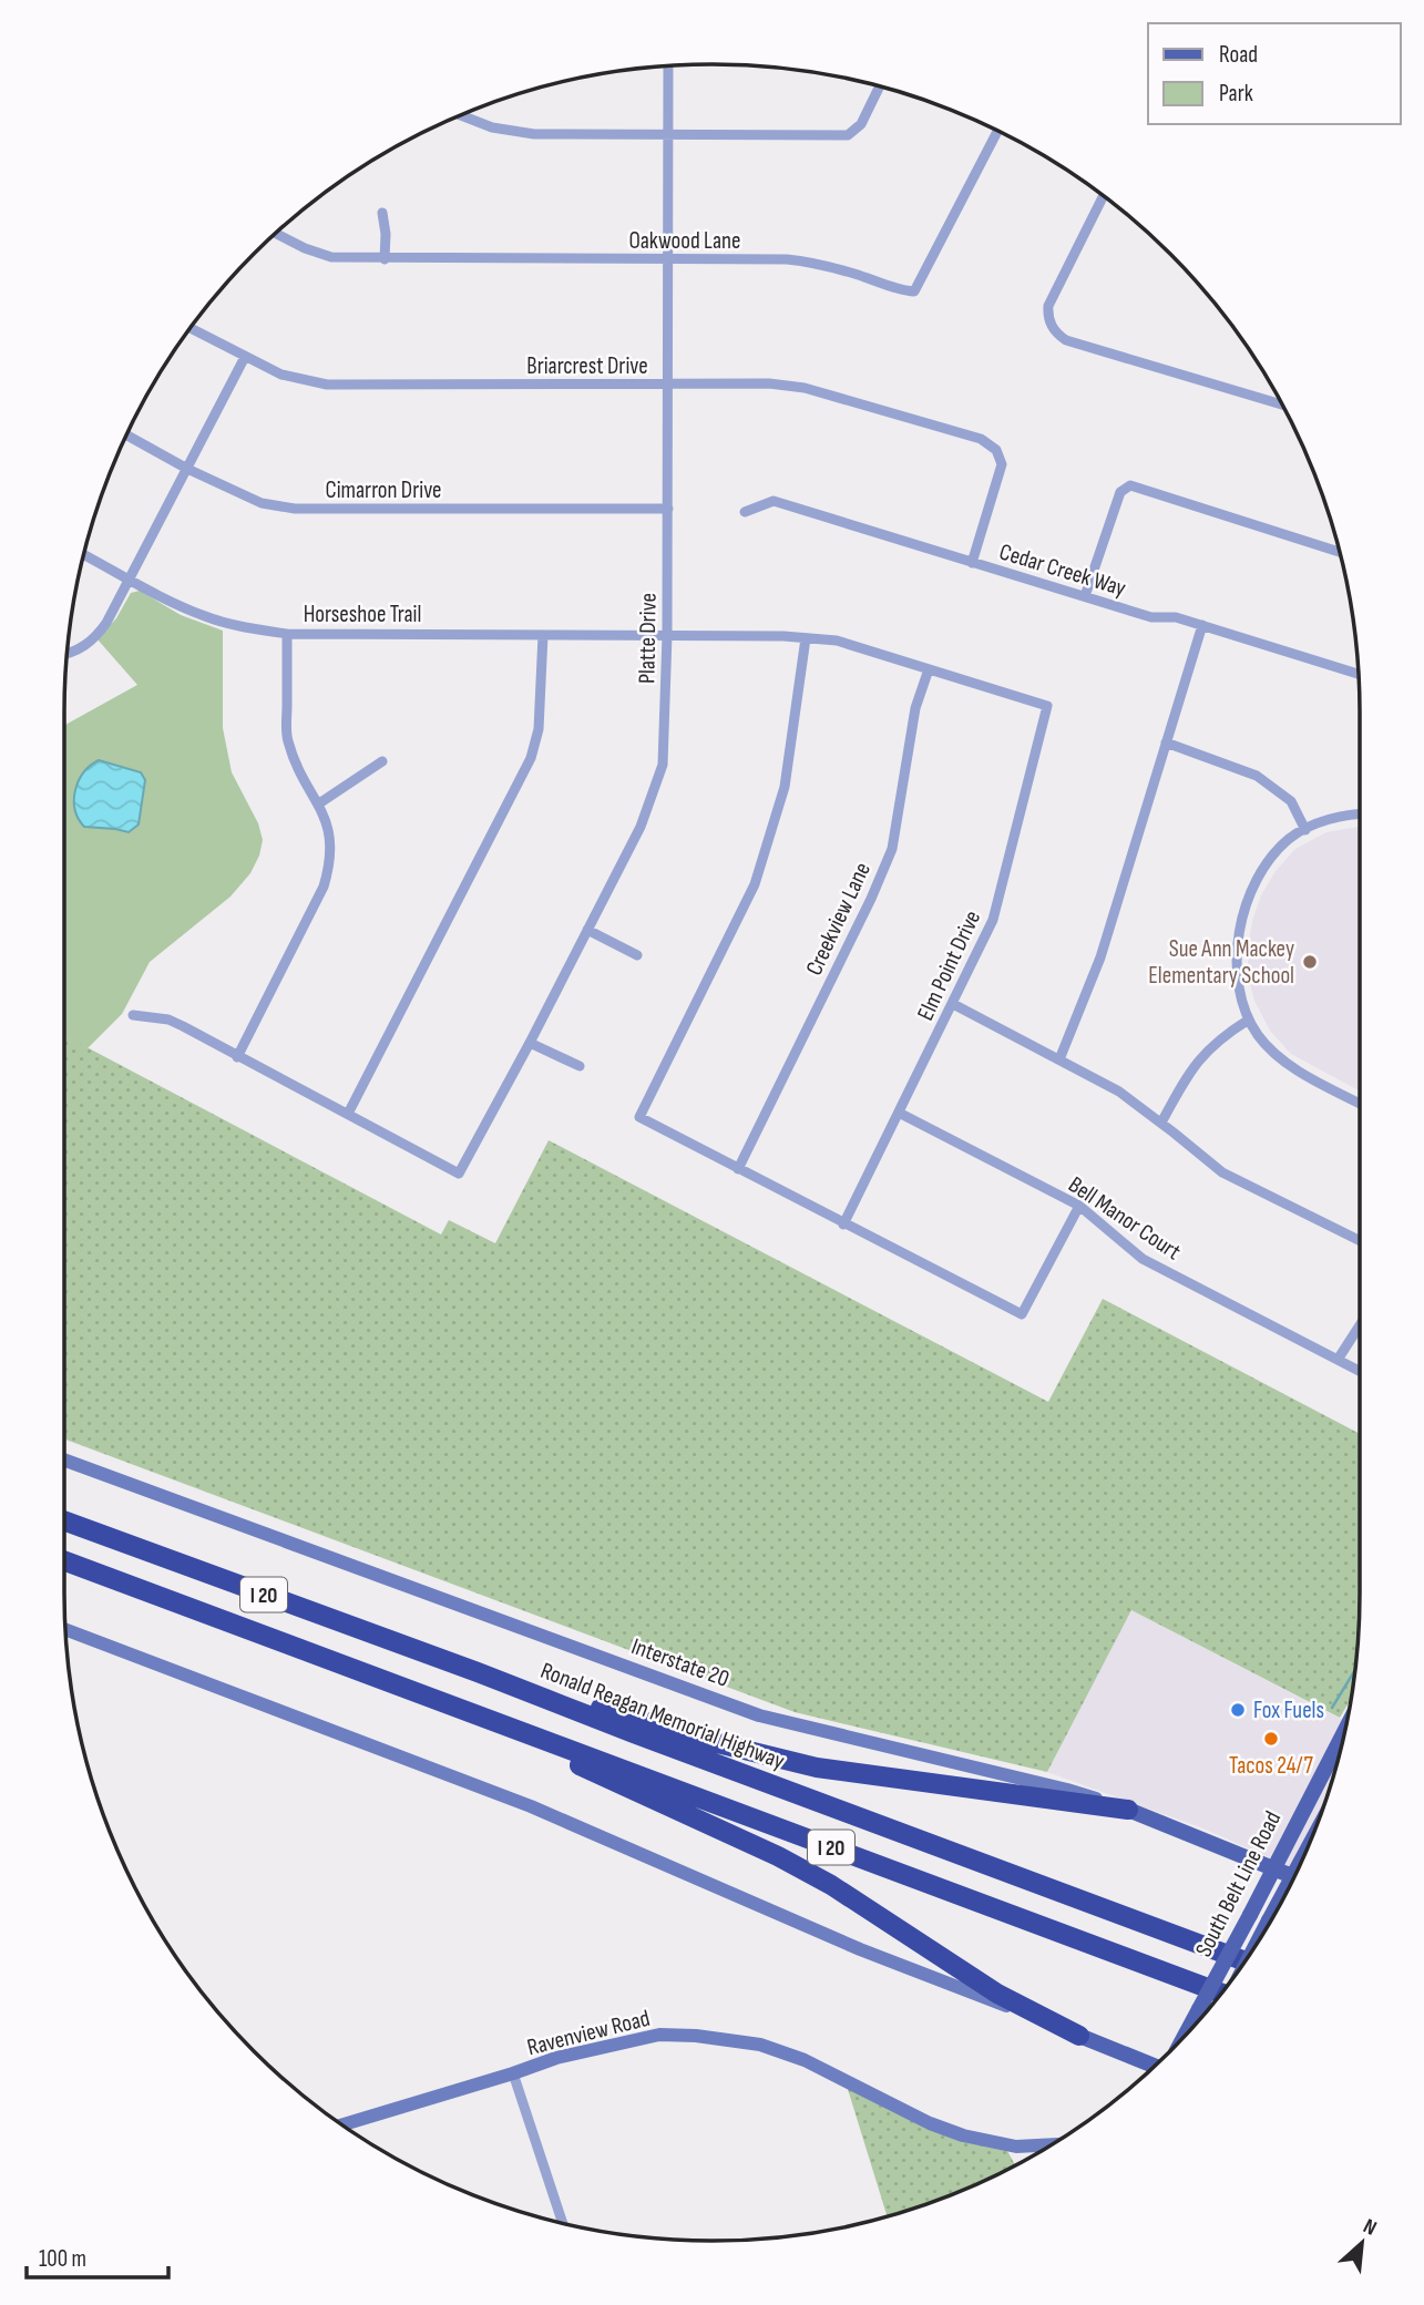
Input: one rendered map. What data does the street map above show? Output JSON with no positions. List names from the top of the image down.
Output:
{
  "streets": {
    "highway": ["I 20", "Ronald Reagan Memorial Highway"],
    "main road": ["Interstate 20", "South Belt Line Road", "Ravenview Road"],
    "street": [
      "Oakwood Lane",
      "Briarcrest Drive",
      "Cimarron Drive",
      "Cedar Creek Way",
      "Horseshoe Trail",
      "Platte Drive",
      "Creekview Lane",
      "Elm Point Drive",
      "Bell Manor Court"
    ]
  },
  "crossings": [
    ["Oakwood Lane", "Platte Drive"],
    ["Briarcrest Drive", "Cedar Creek Way"],
    ["Briarcrest Drive", "Platte Drive"],
    ["Cimarron Drive", "Platte Drive"],
    ["Horseshoe Trail", "Platte Drive"],
    ["Horseshoe Trail", "Creekview Lane"],
    ["Horseshoe Trail", "Elm Point Drive"],
    ["Elm Point Drive", "Bell Manor Court"],
    ["Interstate 20", "South Belt Line Road"]
  ],
  "places": ["Sue Ann Mackey Elementary School", "Fox Fuels", "Tacos 24/7"],
  "legend": ["Road", "Park"],
  "scale_bar": "100 m",
  "north": "top right"
}
